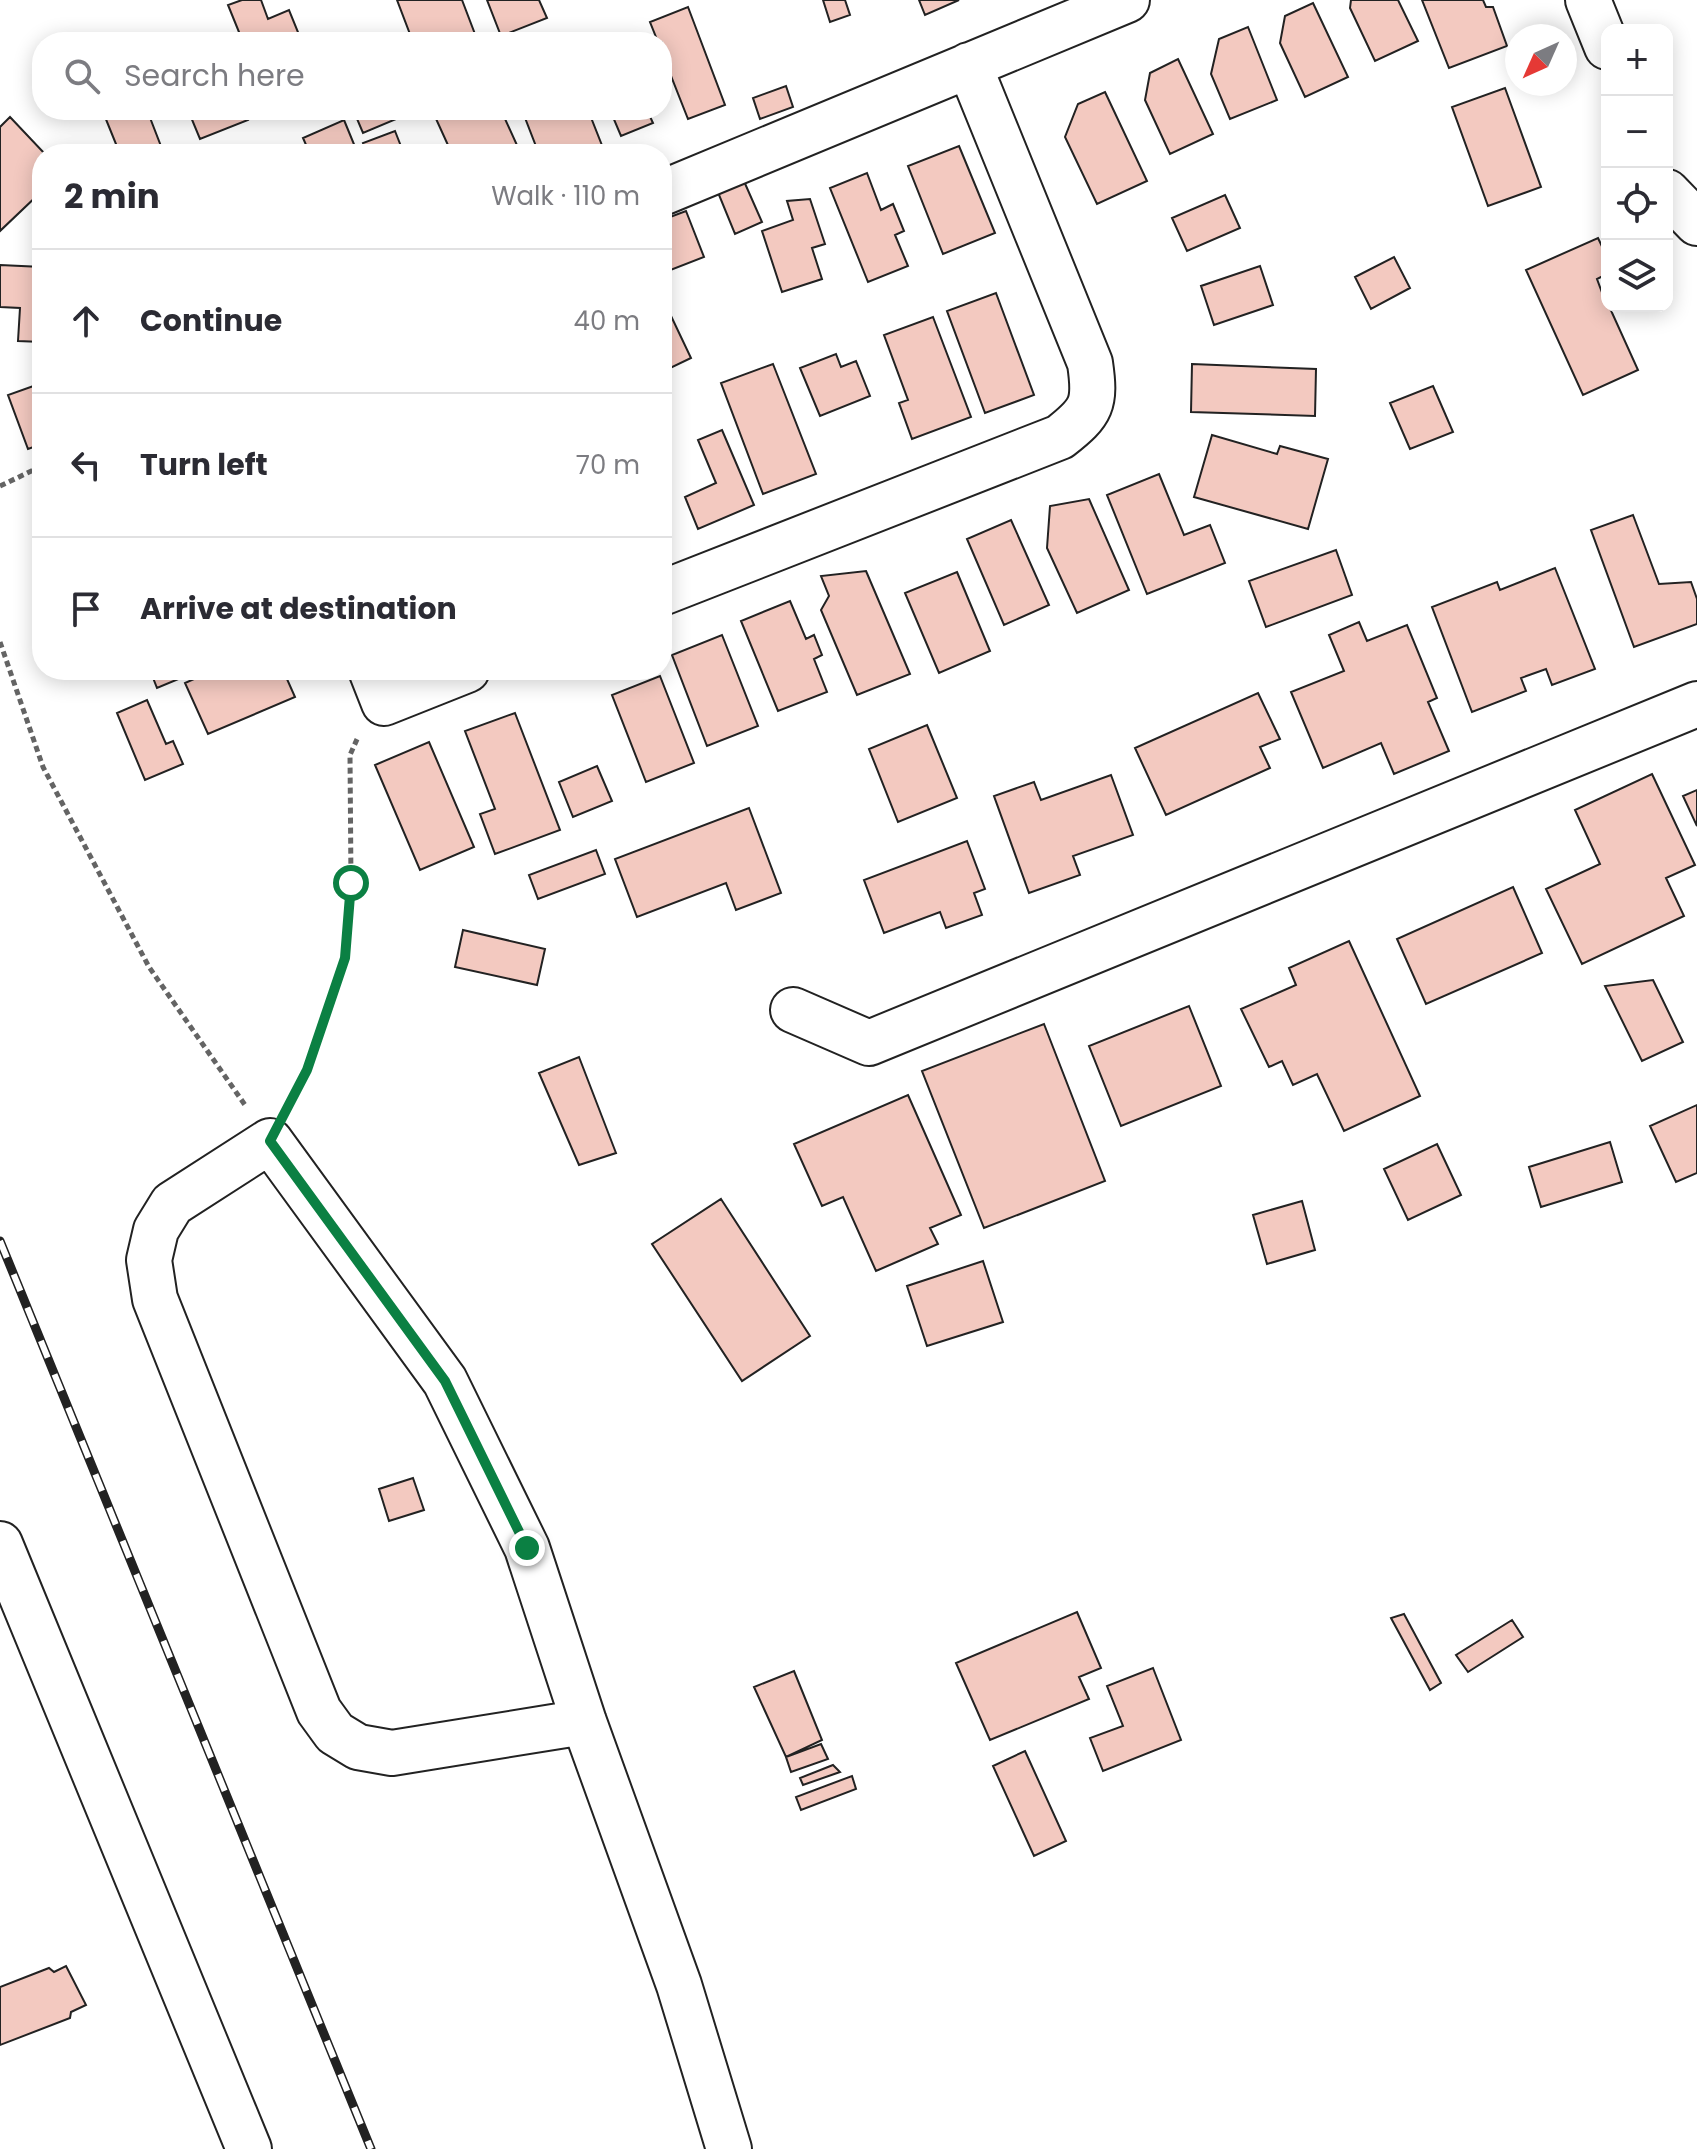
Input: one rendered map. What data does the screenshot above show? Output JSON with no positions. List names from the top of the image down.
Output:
{
  "north": "bottom left",
  "page": {
    "map_buttons": ["+", "−"],
    "search": "Search here",
    "heading": ["2 min", "Walk · 110 m"],
    "list": [
      ["Continue", "40 m"],
      ["Turn left", "70 m"],
      "Arrive at destination"
    ]
  }
}
